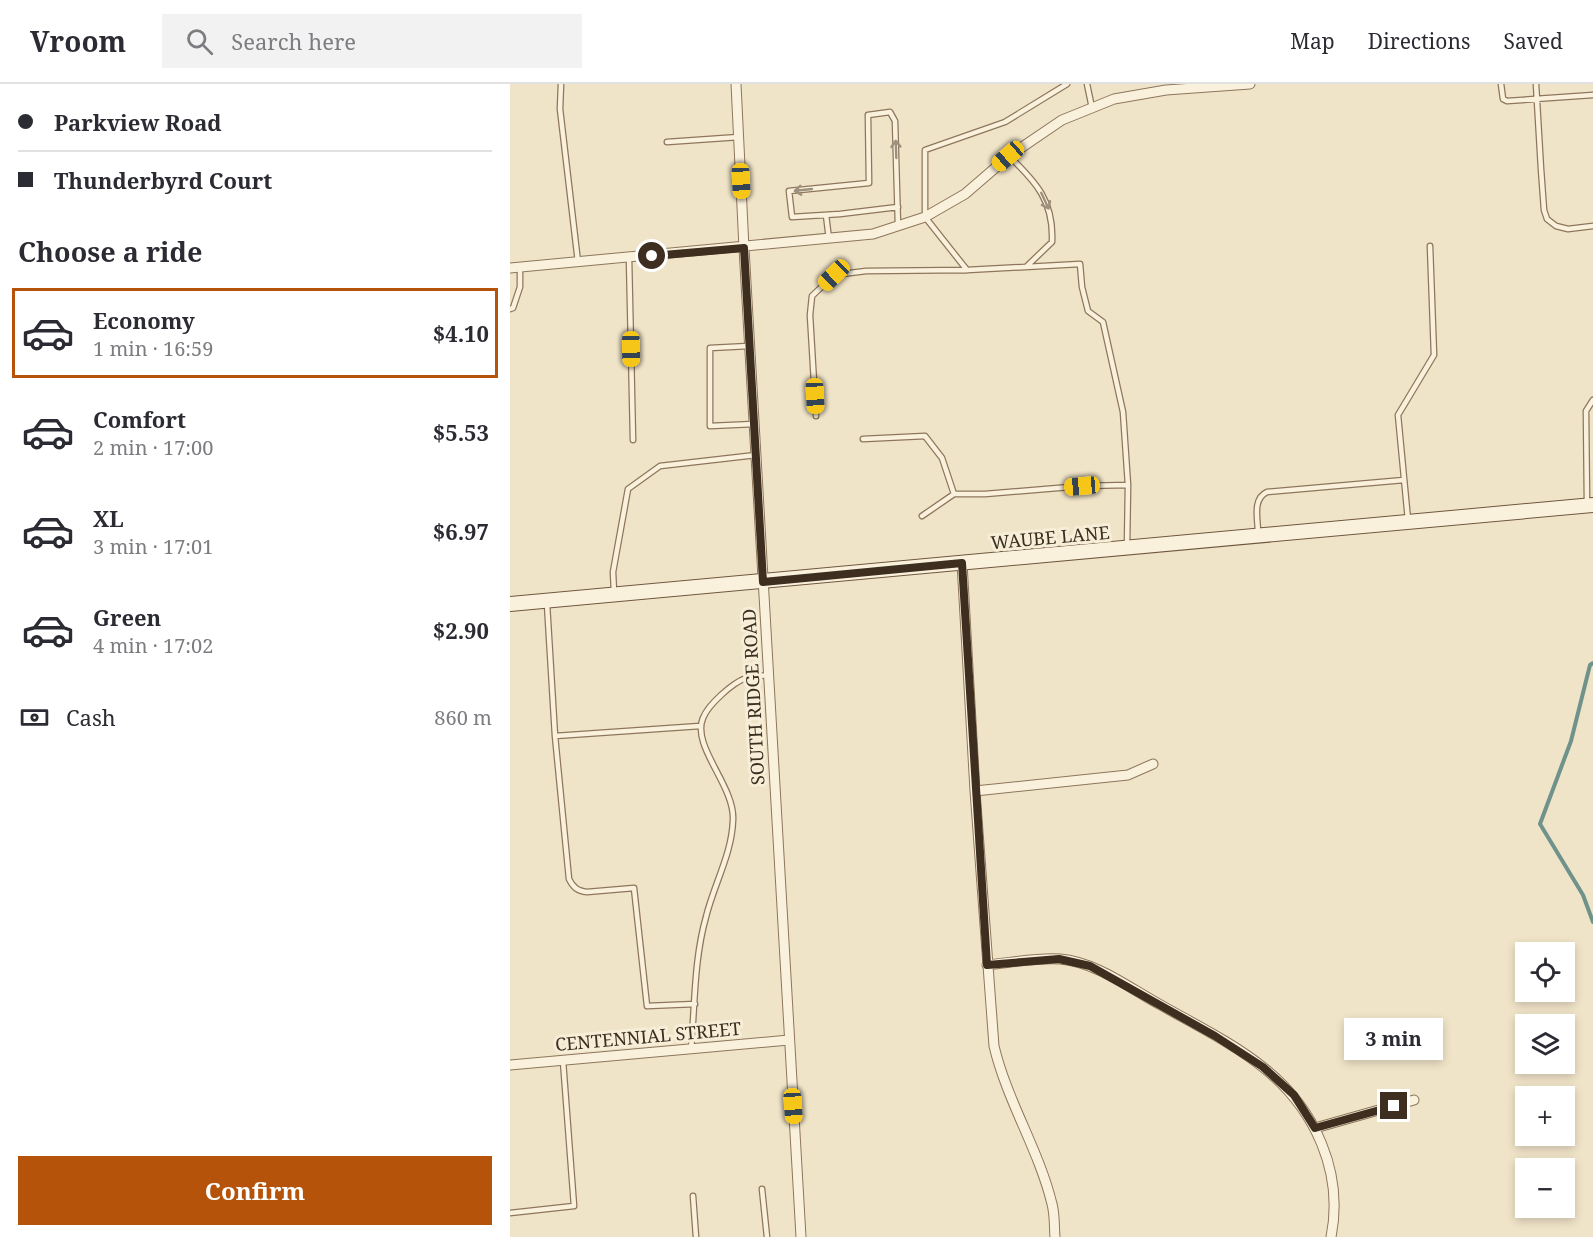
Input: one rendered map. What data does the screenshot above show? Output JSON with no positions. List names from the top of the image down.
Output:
{
  "streets": {
    "main road": ["WAUBE LANE"],
    "street": ["SOUTH RIDGE ROAD", "CENTENNIAL STREET"]
  },
  "crossings": [
    ["WAUBE LANE", "SOUTH RIDGE ROAD"],
    ["SOUTH RIDGE ROAD", "CENTENNIAL STREET"]
  ],
  "page": {
    "header": "Vroom",
    "search": "Search here",
    "nav": ["Map", "Directions", "Saved"],
    "banner": ["Parkview Road", "Thunderbyrd Court"],
    "heading": "Choose a ride",
    "list": [
      {
        "name": "Economy",
        "note": "1 min · 16:59",
        "value": "$4.10"
      },
      {
        "name": "Comfort",
        "note": "2 min · 17:00",
        "value": "$5.53"
      },
      {
        "name": "XL",
        "note": "3 min · 17:01",
        "value": "$6.97"
      },
      {
        "name": "Green",
        "note": "4 min · 17:02",
        "value": "$2.90"
      }
    ],
    "pay": ["Cash", "860 m"],
    "map_buttons": ["+", "−"],
    "bubble": "3 min",
    "buttons": "Confirm"
  }
}
